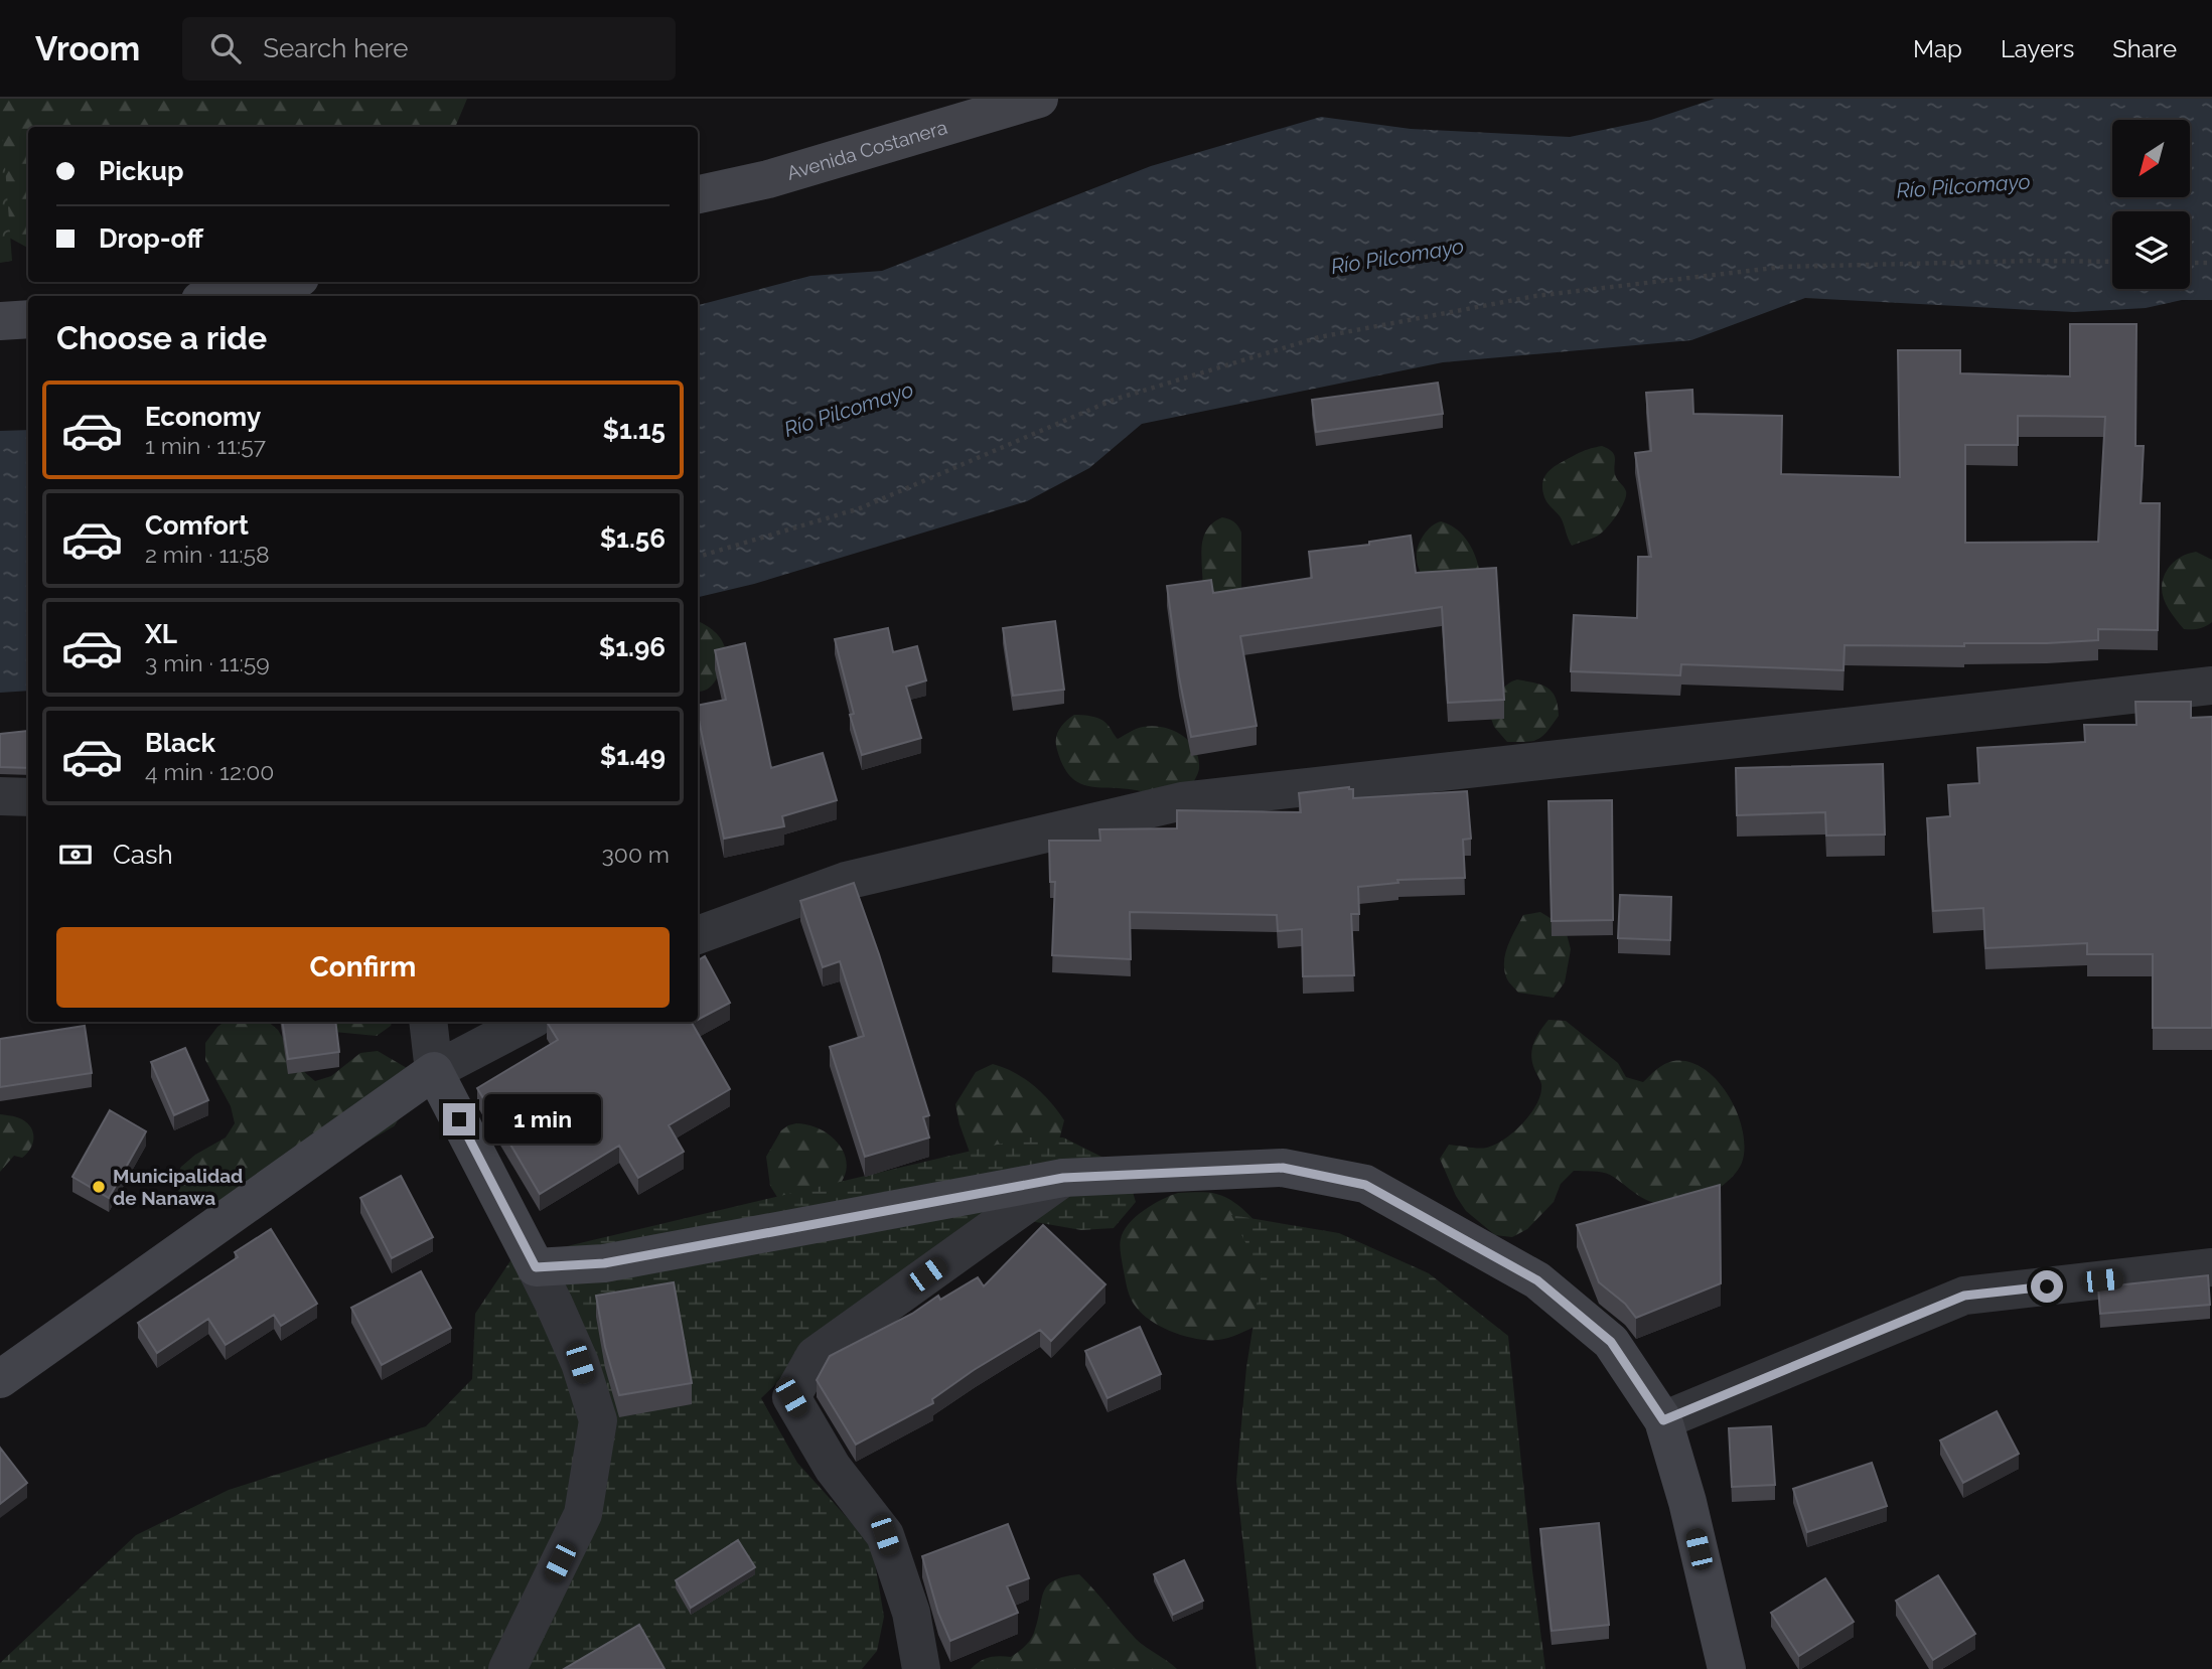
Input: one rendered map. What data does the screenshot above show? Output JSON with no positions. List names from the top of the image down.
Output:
{
  "streets": {
    "street": ["Avenida Costanera"]
  },
  "water": ["Río Pilcomayo"],
  "places": ["Municipalidad de Nanawa"],
  "north": "bottom left",
  "page": {
    "header": "Vroom",
    "search": "Search here",
    "nav": ["Map", "Layers", "Share"],
    "banner": ["Pickup", "Drop-off"],
    "heading": "Choose a ride",
    "list": [
      {
        "name": "Economy",
        "note": "1 min · 11:57",
        "value": "$1.15"
      },
      {
        "name": "Comfort",
        "note": "2 min · 11:58",
        "value": "$1.56"
      },
      {
        "name": "XL",
        "note": "3 min · 11:59",
        "value": "$1.96"
      },
      {
        "name": "Black",
        "note": "4 min · 12:00",
        "value": "$1.49"
      }
    ],
    "pay": ["Cash", "300 m"],
    "buttons": "Confirm",
    "bubble": "1 min"
  }
}
